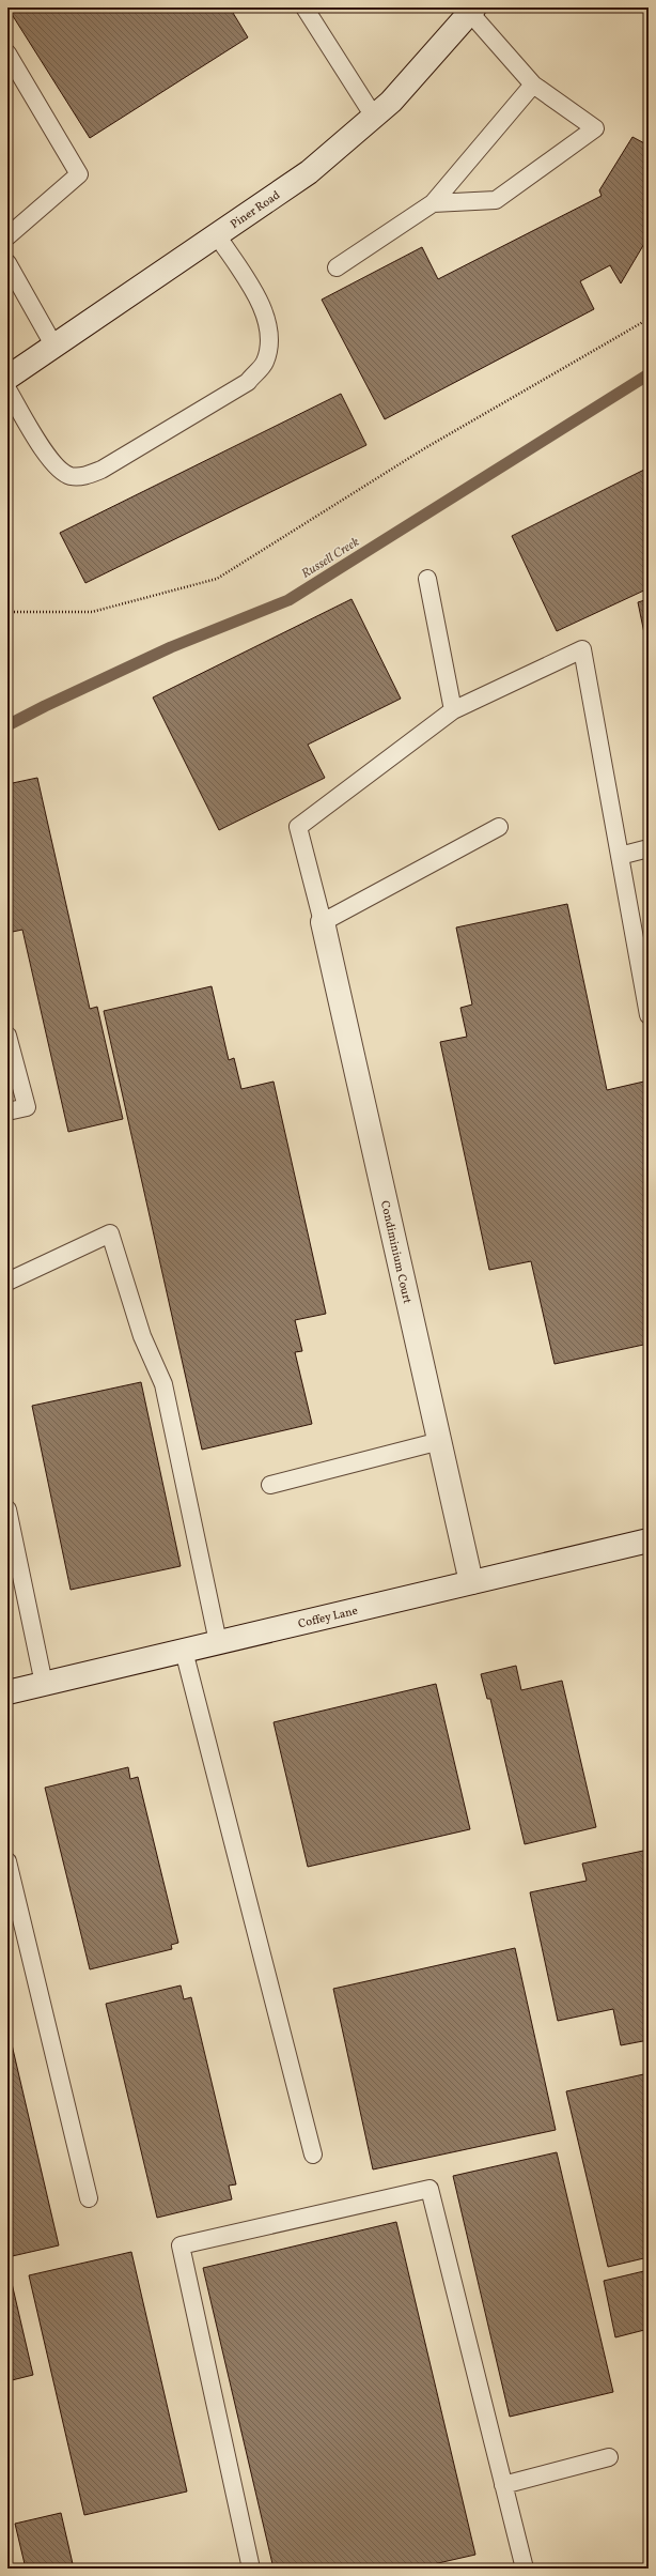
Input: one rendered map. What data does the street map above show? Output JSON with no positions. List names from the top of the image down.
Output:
{
  "streets": {
    "street": ["Piner Road", "Condiminium Court", "Coffey Lane"]
  },
  "crossings": [
    ["Condiminium Court", "Coffey Lane"]
  ],
  "water": ["Russell Creek"]
}
